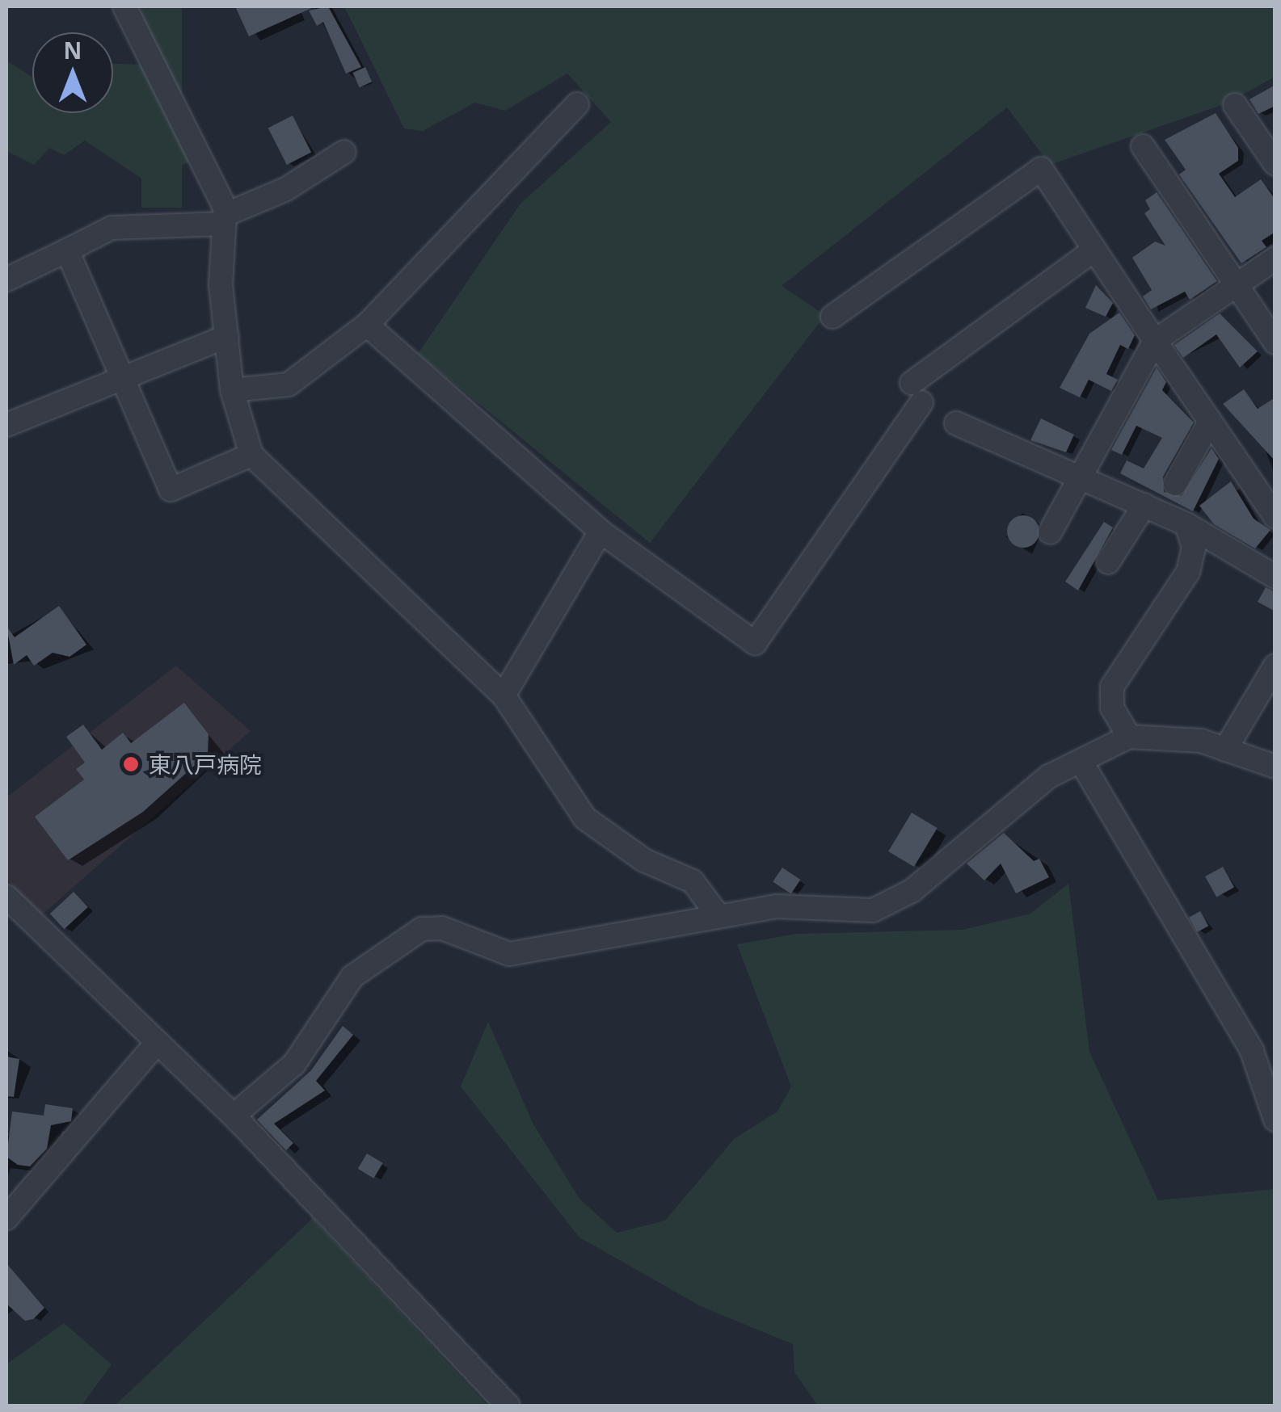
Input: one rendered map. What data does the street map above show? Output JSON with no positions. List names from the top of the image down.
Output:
{
  "places": ["東八戸病院"],
  "north": "top"
}
